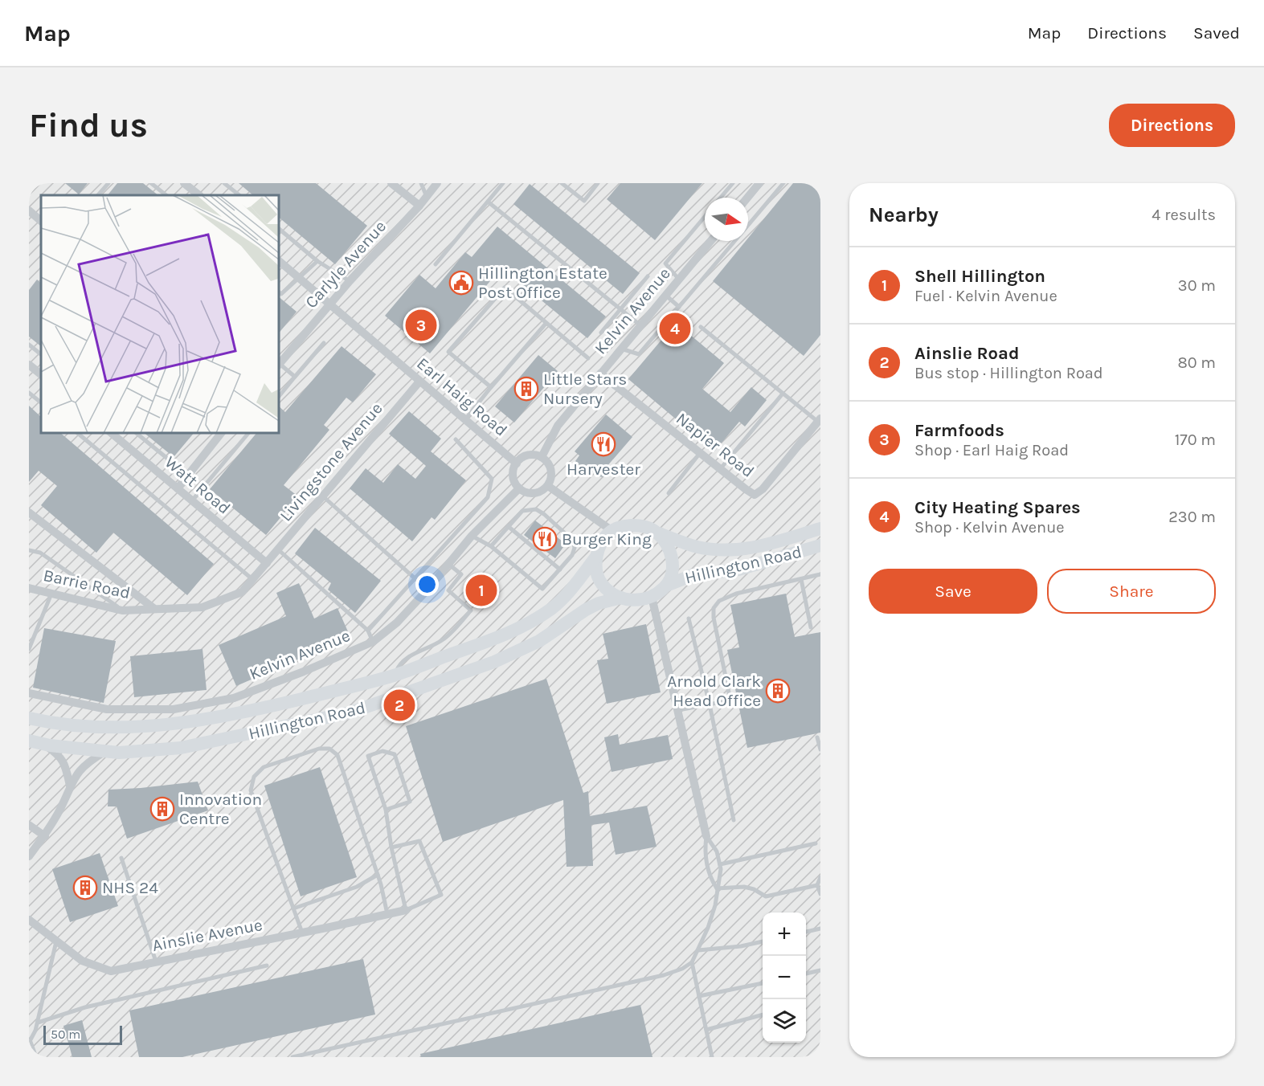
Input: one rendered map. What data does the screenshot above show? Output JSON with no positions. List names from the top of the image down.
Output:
{
  "streets": {
    "main road": ["Hillington Road"],
    "street": [
      "Carlyle Avenue",
      "Kelvin Avenue",
      "Earl Haig Road",
      "Napier Road",
      "Livingstone Avenue",
      "Watt Road",
      "Barrie Road",
      "Ainslie Avenue"
    ]
  },
  "crossings": [
    ["Carlyle Avenue", "Earl Haig Road"],
    ["Kelvin Avenue", "Earl Haig Road"],
    ["Kelvin Avenue", "Napier Road"],
    ["Earl Haig Road", "Livingstone Avenue"],
    ["Livingstone Avenue", "Watt Road"],
    ["Livingstone Avenue", "Barrie Road"],
    ["Watt Road", "Barrie Road"]
  ],
  "places": {
    "public building": ["Hillington Estate Post Office"],
    "building": [
      "Little Stars Nursery",
      "Arnold Clark Head Office",
      "Innovation Centre",
      "NHS 24"
    ],
    "restaurant": ["Harvester", "Burger King"]
  },
  "scale_bar": "50 m",
  "north": "right",
  "page": {
    "header": "Map",
    "nav": ["Map", "Directions", "Saved"],
    "buttons": [
      "Directions",
      ["Save", "Share"]
    ],
    "title": "Find us",
    "heading": ["Nearby", "4 results"],
    "list": [
      {
        "mark": "1",
        "name": "Shell Hillington",
        "note": "Fuel · Kelvin Avenue",
        "value": "30 m"
      },
      {
        "mark": "2",
        "name": "Ainslie Road",
        "note": "Bus stop · Hillington Road",
        "value": "80 m"
      },
      {
        "mark": "3",
        "name": "Farmfoods",
        "note": "Shop · Earl Haig Road",
        "value": "170 m"
      },
      {
        "mark": "4",
        "name": "City Heating Spares",
        "note": "Shop · Kelvin Avenue",
        "value": "230 m"
      }
    ],
    "pins": [
      "3",
      "4",
      "1",
      "2"
    ],
    "map_buttons": ["+", "−"],
    "scale": "50 m"
  }
}
